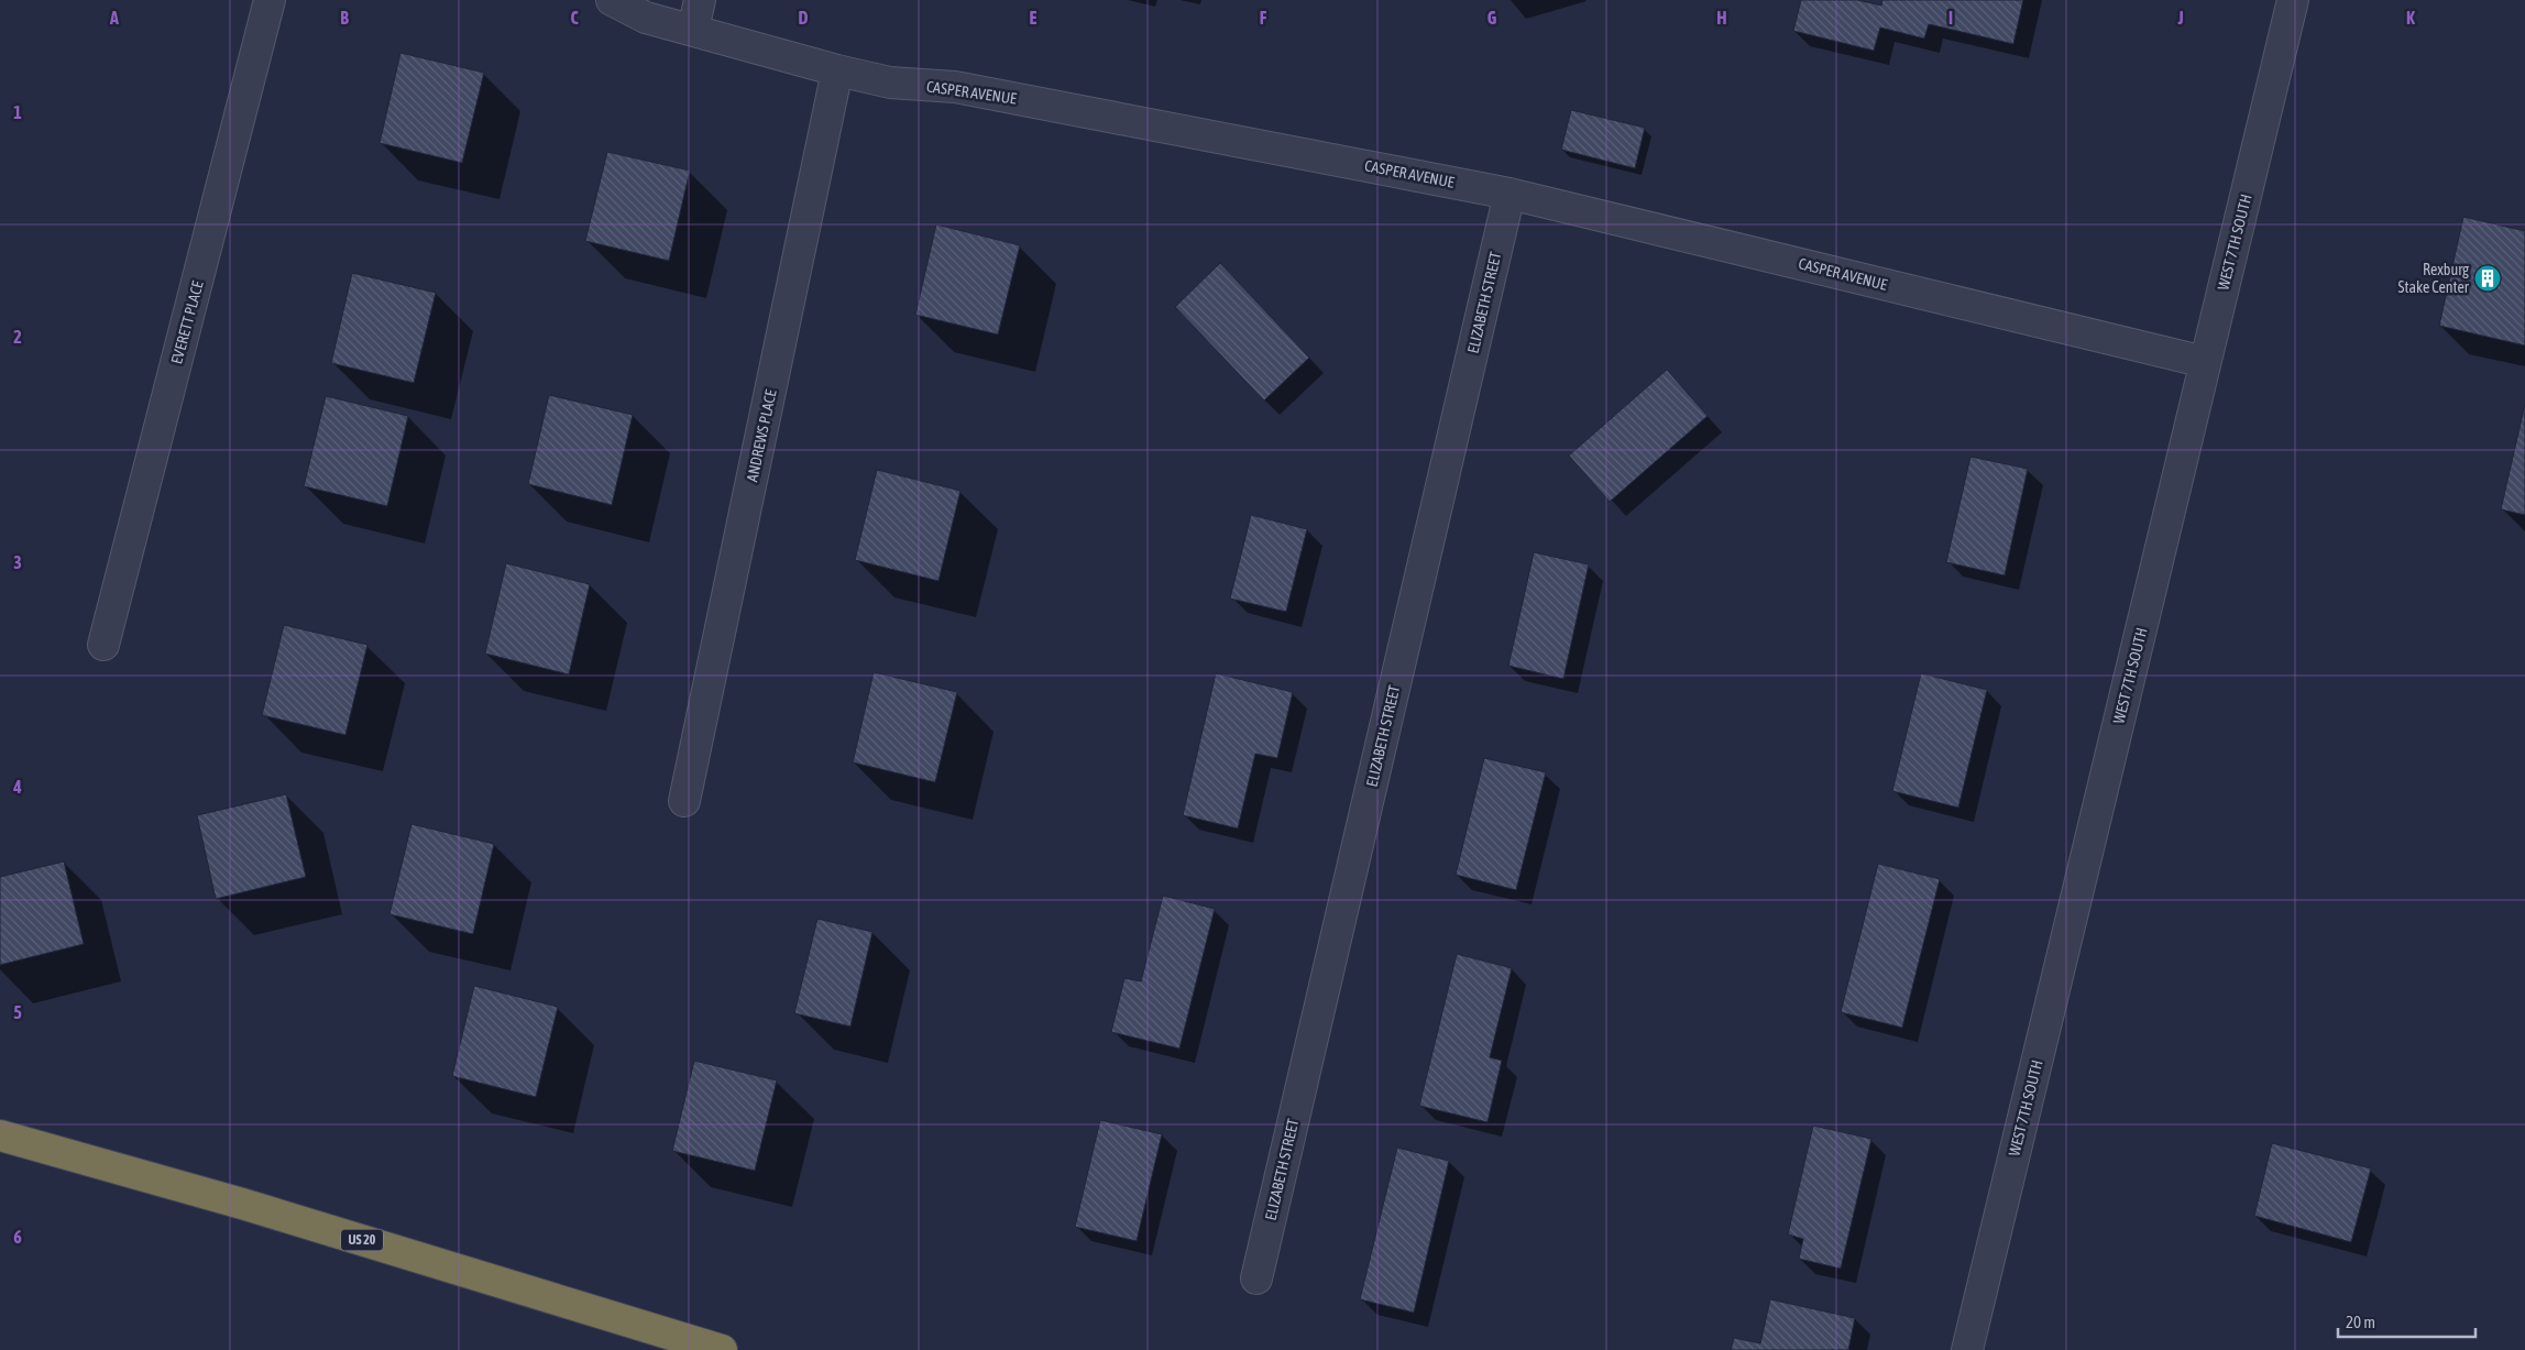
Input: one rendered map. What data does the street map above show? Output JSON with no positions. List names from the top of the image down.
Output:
{
  "streets": {
    "highway": ["US 20"],
    "street": [
      "CASPER AVENUE",
      "WEST 7TH SOUTH",
      "ELIZABETH STREET",
      "EVERETT PLACE",
      "ANDREWS PLACE"
    ]
  },
  "crossings": [
    ["CASPER AVENUE", "WEST 7TH SOUTH"],
    ["CASPER AVENUE", "ELIZABETH STREET"],
    ["CASPER AVENUE", "ANDREWS PLACE"]
  ],
  "places": {
    "building": ["Rexburg Stake Center"]
  },
  "scale_bar": "20 m",
  "grid": {
    "columns": [
      "A",
      "B",
      "C",
      "D",
      "E",
      "F",
      "G",
      "H",
      "I",
      "J",
      "K"
    ],
    "rows": [
      "1",
      "2",
      "3",
      "4",
      "5",
      "6"
    ]
  }
}
